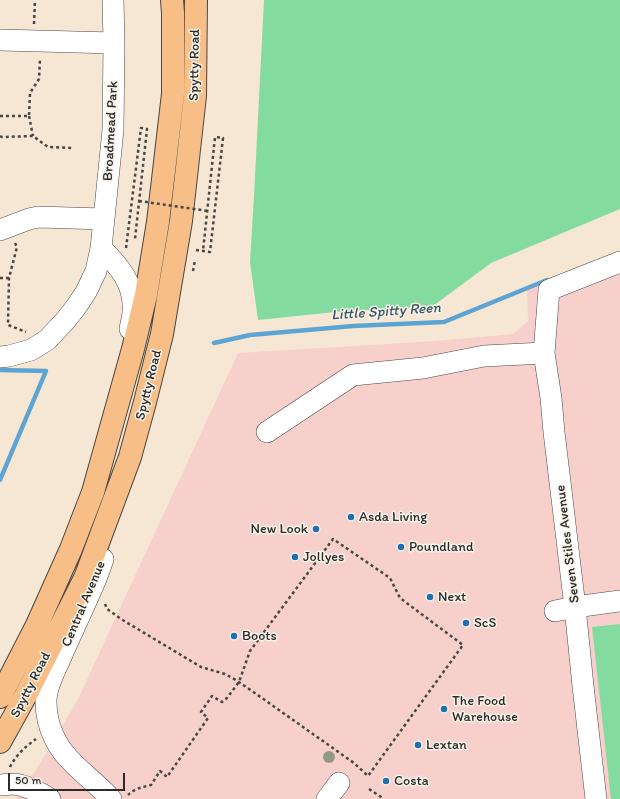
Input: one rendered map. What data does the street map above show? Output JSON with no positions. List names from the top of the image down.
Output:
{
  "streets": {
    "main road": ["Spytty Road"],
    "street": ["Broadmead Park", "Seven Stiles Avenue", "Central Avenue"]
  },
  "crossings": [
    ["Spytty Road", "Central Avenue"]
  ],
  "water": ["Little Spitty Reen"],
  "places": [
    "Asda Living",
    "New Look",
    "Poundland",
    "Jollyes",
    "Next",
    "ScS",
    "Boots",
    "The Food Warehouse",
    "Lextan",
    "Costa"
  ],
  "scale_bar": "50 m"
}
